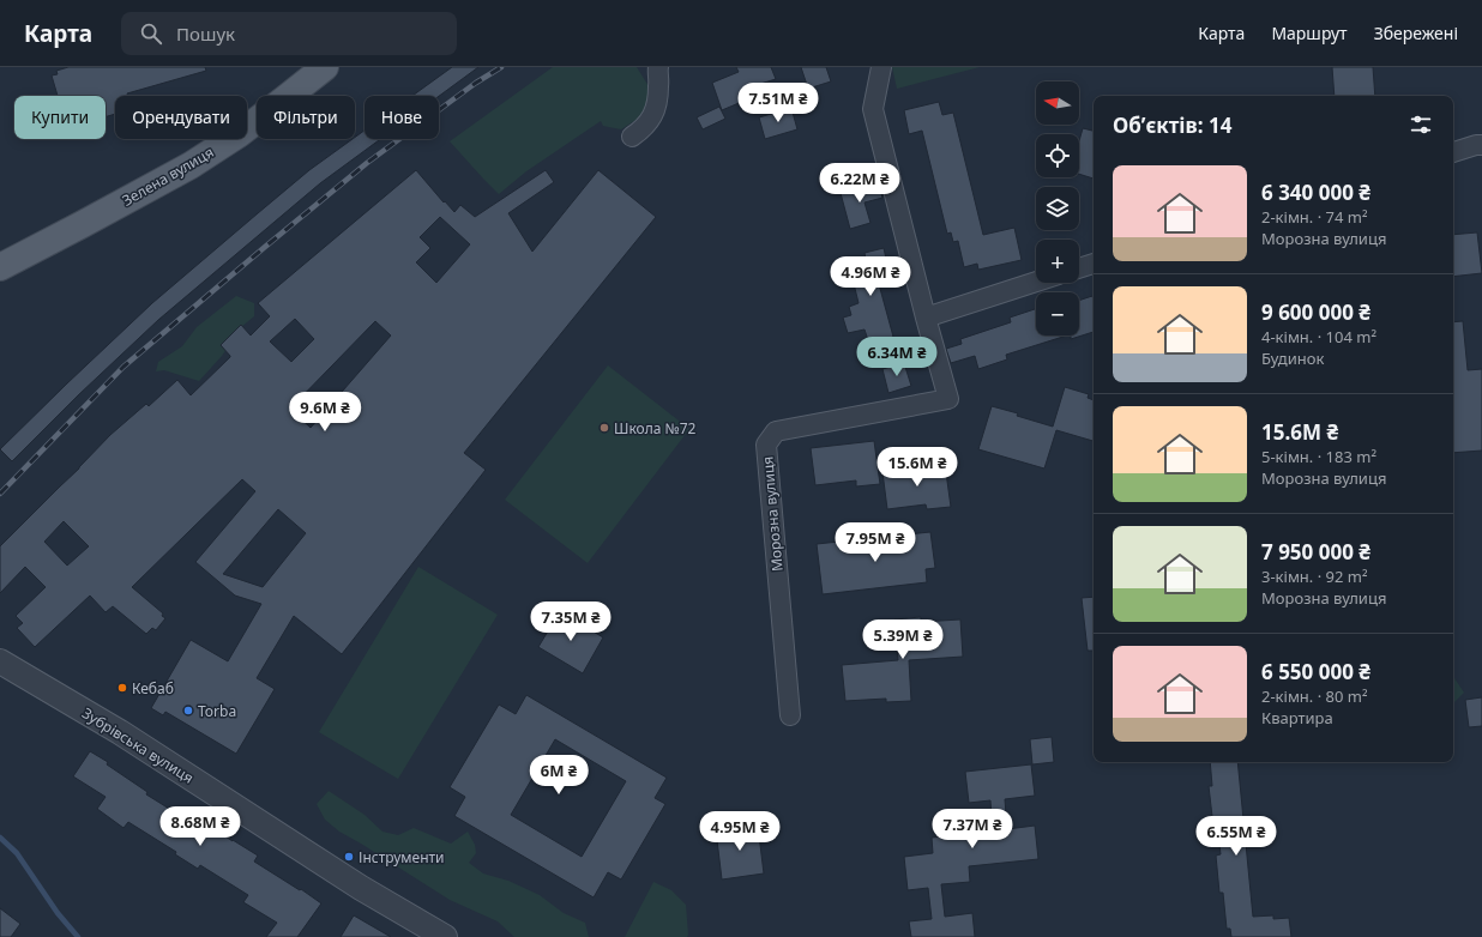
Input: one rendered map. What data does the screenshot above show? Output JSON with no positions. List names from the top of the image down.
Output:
{
  "streets": {
    "main road": ["Зелена вулиця"],
    "street": ["Морозна вулиця", "Зубрівська вулиця"]
  },
  "places": [
    "Школа №72",
    "Кебаб",
    "Torba",
    "Інструменти"
  ],
  "north": "left",
  "page": {
    "header": "Карта",
    "search": "Пошук",
    "nav": ["Карта", "Маршрут", "Збережені"],
    "map_buttons": ["+", "−"],
    "price": [
      "7.51M ₴",
      "6.22M ₴",
      "4.96M ₴",
      "6.34M ₴",
      "9.6M ₴",
      "15.6M ₴",
      "7.95M ₴",
      "7.35M ₴",
      "5.39M ₴",
      "6M ₴",
      "8.68M ₴",
      "7.37M ₴",
      "4.95M ₴",
      "6.55M ₴"
    ],
    "chip": [
      "Купити",
      "Орендувати",
      "Фільтри",
      "Нове"
    ],
    "heading": "Об’єктів: 14",
    "list": [
      {
        "name": "6 340 000 ₴",
        "note": "2-кімн. · 74 m² · Морозна вулиця"
      },
      {
        "name": "9 600 000 ₴",
        "note": "4-кімн. · 104 m² · Будинок"
      },
      {
        "name": "15.6M ₴",
        "note": "5-кімн. · 183 m² · Морозна вулиця"
      },
      {
        "name": "7 950 000 ₴",
        "note": "3-кімн. · 92 m² · Морозна вулиця"
      },
      {
        "name": "6 550 000 ₴",
        "note": "2-кімн. · 80 m² · Квартира"
      }
    ]
  }
}
